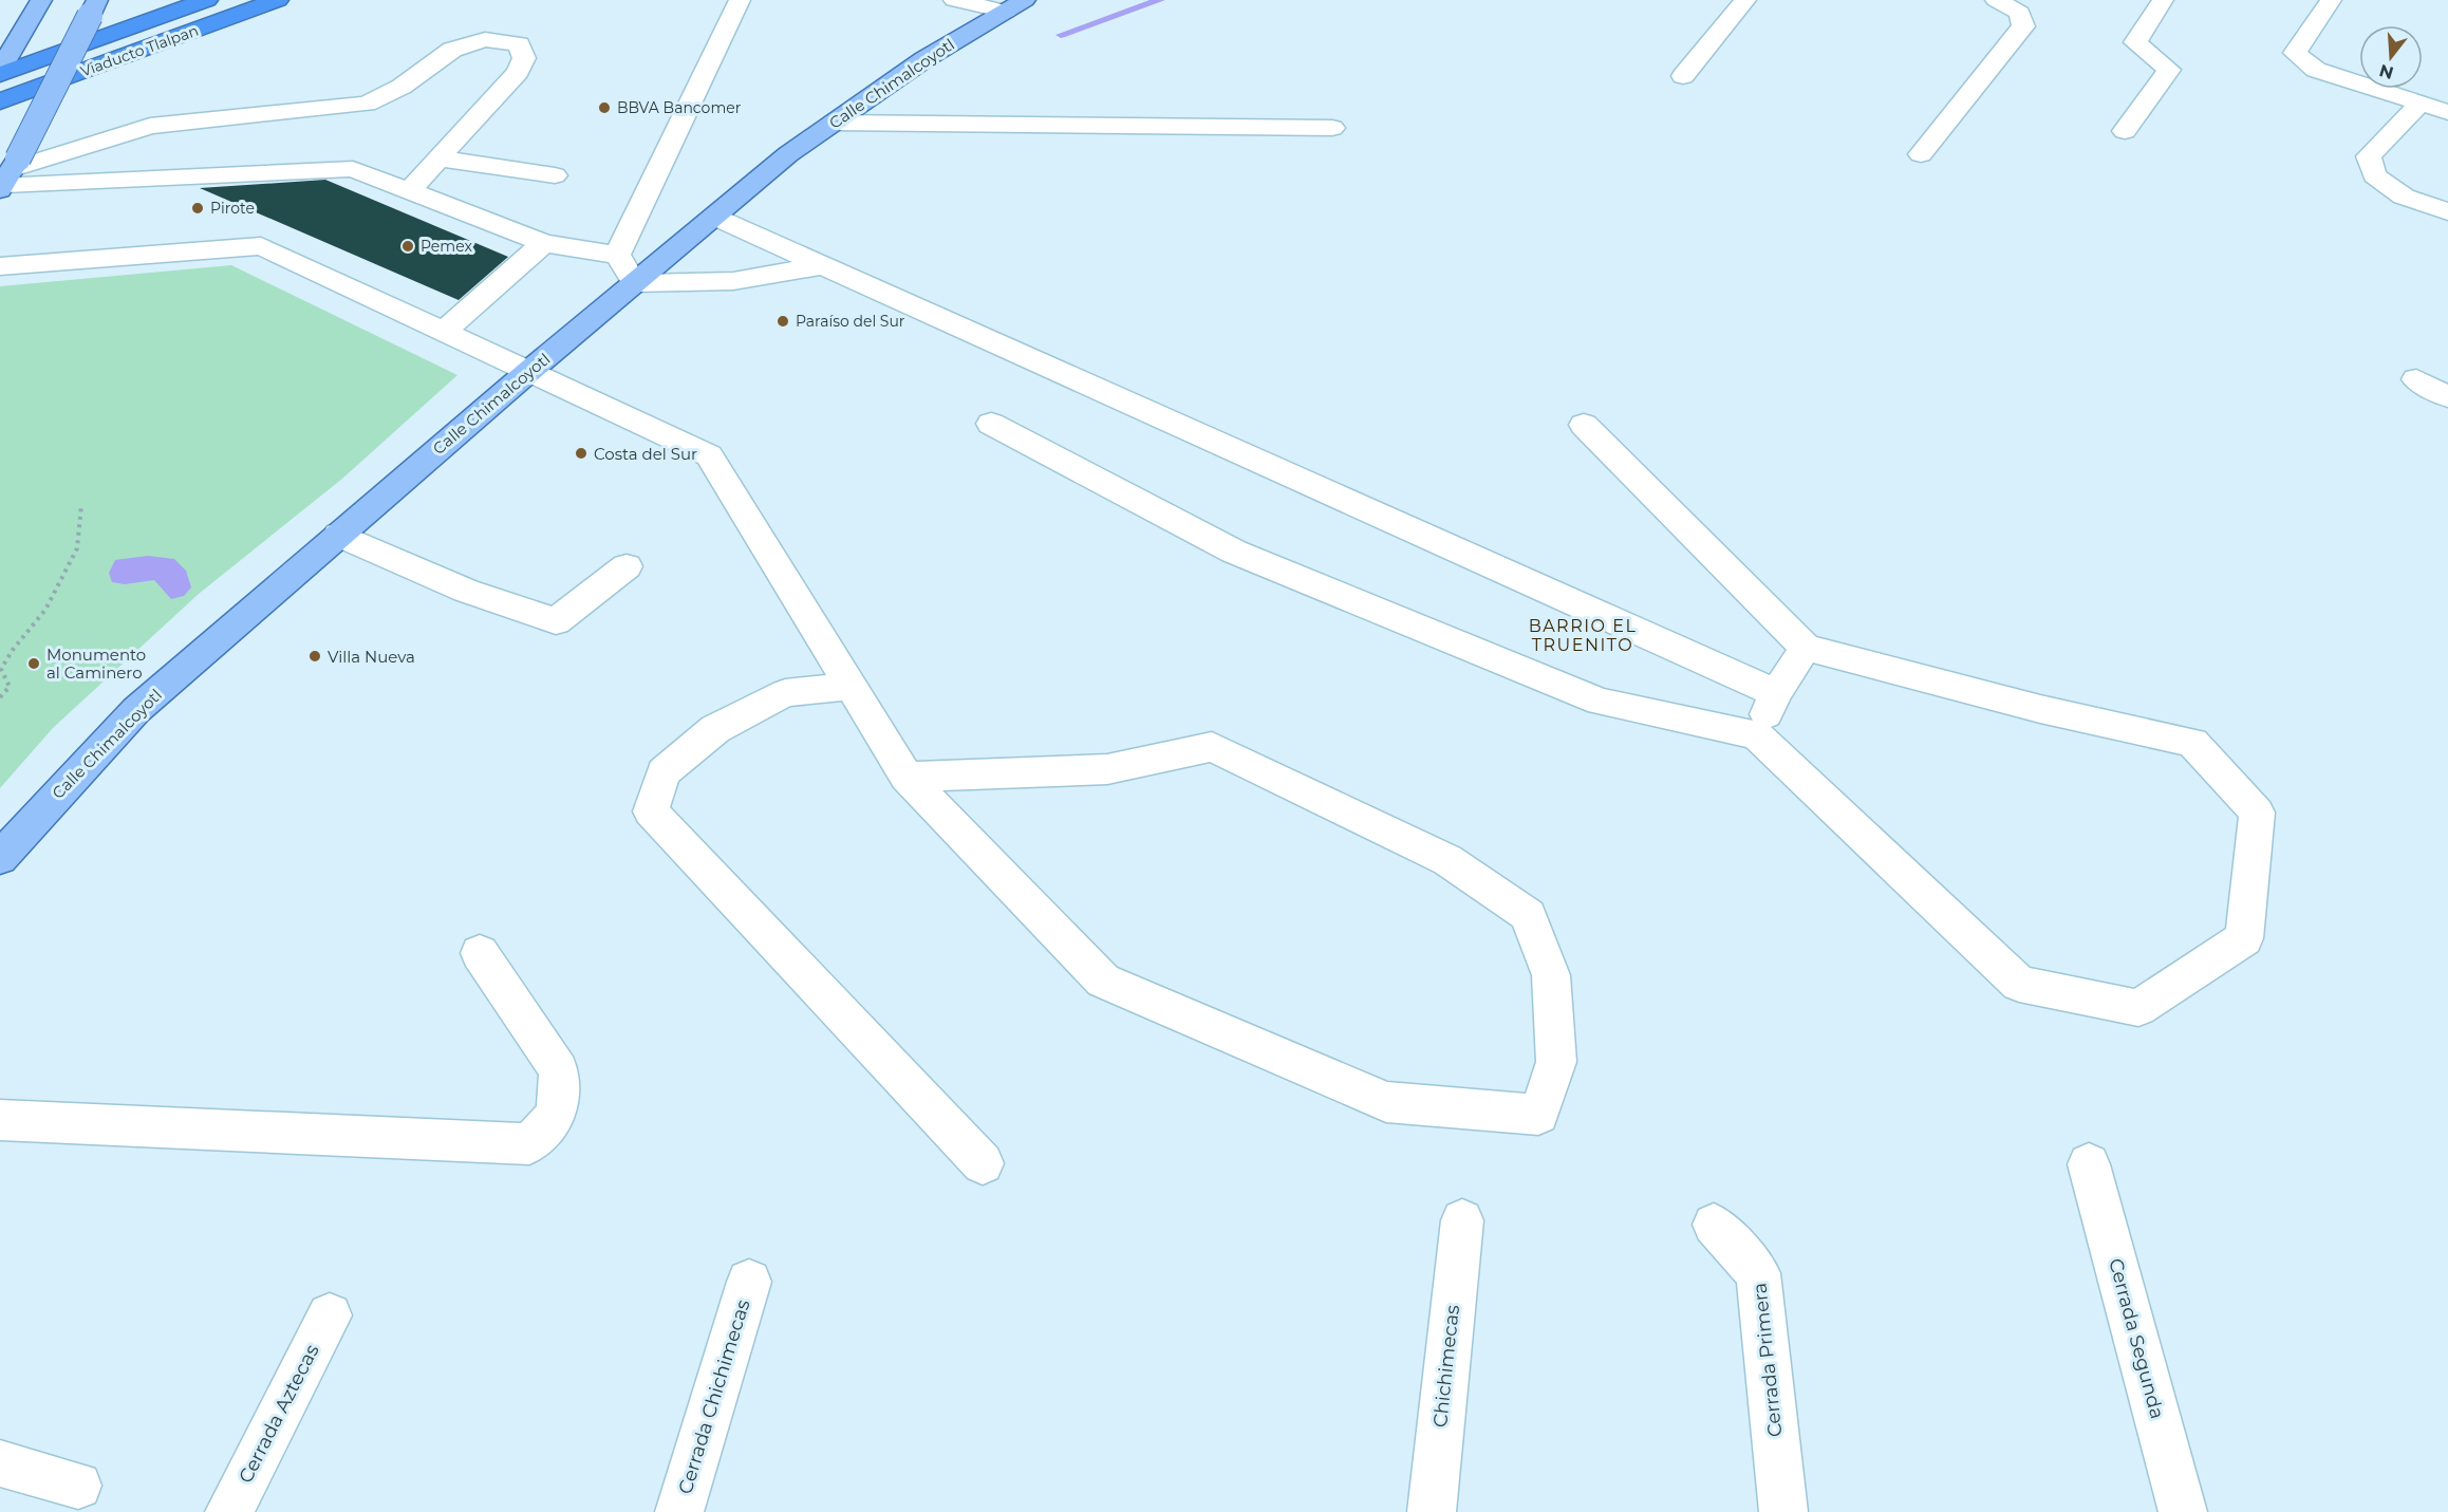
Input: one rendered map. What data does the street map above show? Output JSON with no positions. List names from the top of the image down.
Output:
{
  "streets": {
    "highway": ["Viaducto Tlalpan"],
    "main road": ["Calle Chimalcoyotl"],
    "street": [
      "Cerrada Segunda",
      "Cerrada Primera",
      "Chichimecas",
      "Cerrada Chichimecas",
      "Cerrada Aztecas"
    ]
  },
  "districts": ["BARRIO EL TRUENITO"],
  "places": [
    "BBVA Bancomer",
    "Pirote",
    "Pemex",
    "Paraíso del Sur",
    "Costa del Sur",
    "Villa Nueva",
    "Monumento al Caminero"
  ],
  "north": "bottom"
}
